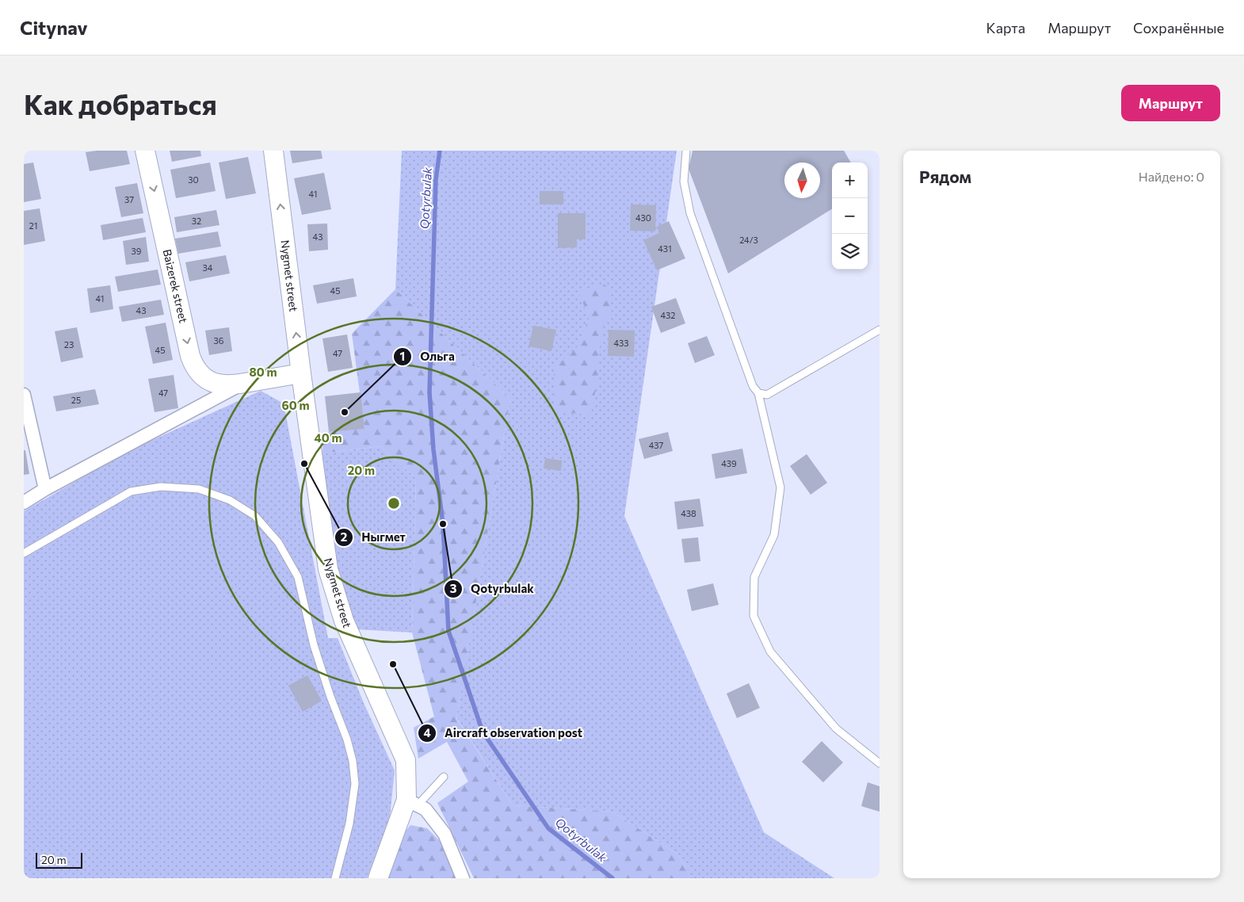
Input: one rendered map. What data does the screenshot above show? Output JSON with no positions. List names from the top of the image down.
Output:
{
  "streets": {
    "main road": ["Nygmet street", "Baizerek street"]
  },
  "crossings": [
    ["Nygmet street", "Baizerek street"]
  ],
  "one_way": ["Baizerek street"],
  "water": ["Qotyrbulak"],
  "places": [
    "Ольга",
    "Ныгмет",
    "Qotyrbulak",
    "Aircraft observation post"
  ],
  "house_numbers": [
    "30",
    "41",
    "37",
    "430",
    "32",
    "21",
    "43",
    "24/3",
    "431",
    "39",
    "34",
    "45",
    "41",
    "43",
    "432",
    "36",
    "433",
    "23",
    "45",
    "47",
    "47",
    "25",
    "437",
    "439",
    "438"
  ],
  "scale_bar": "20 m",
  "north": "bottom",
  "page": {
    "header": "Citynav",
    "nav": ["Карта", "Маршрут", "Сохранённые"],
    "buttons": "Маршрут",
    "title": "Как добраться",
    "heading": ["Рядом", "Найдено: 0"],
    "map_buttons": ["+", "−"],
    "scale": "20 m"
  },
  "rings": [
    "80 m",
    "60 m",
    "40 m",
    "20 m"
  ]
}
